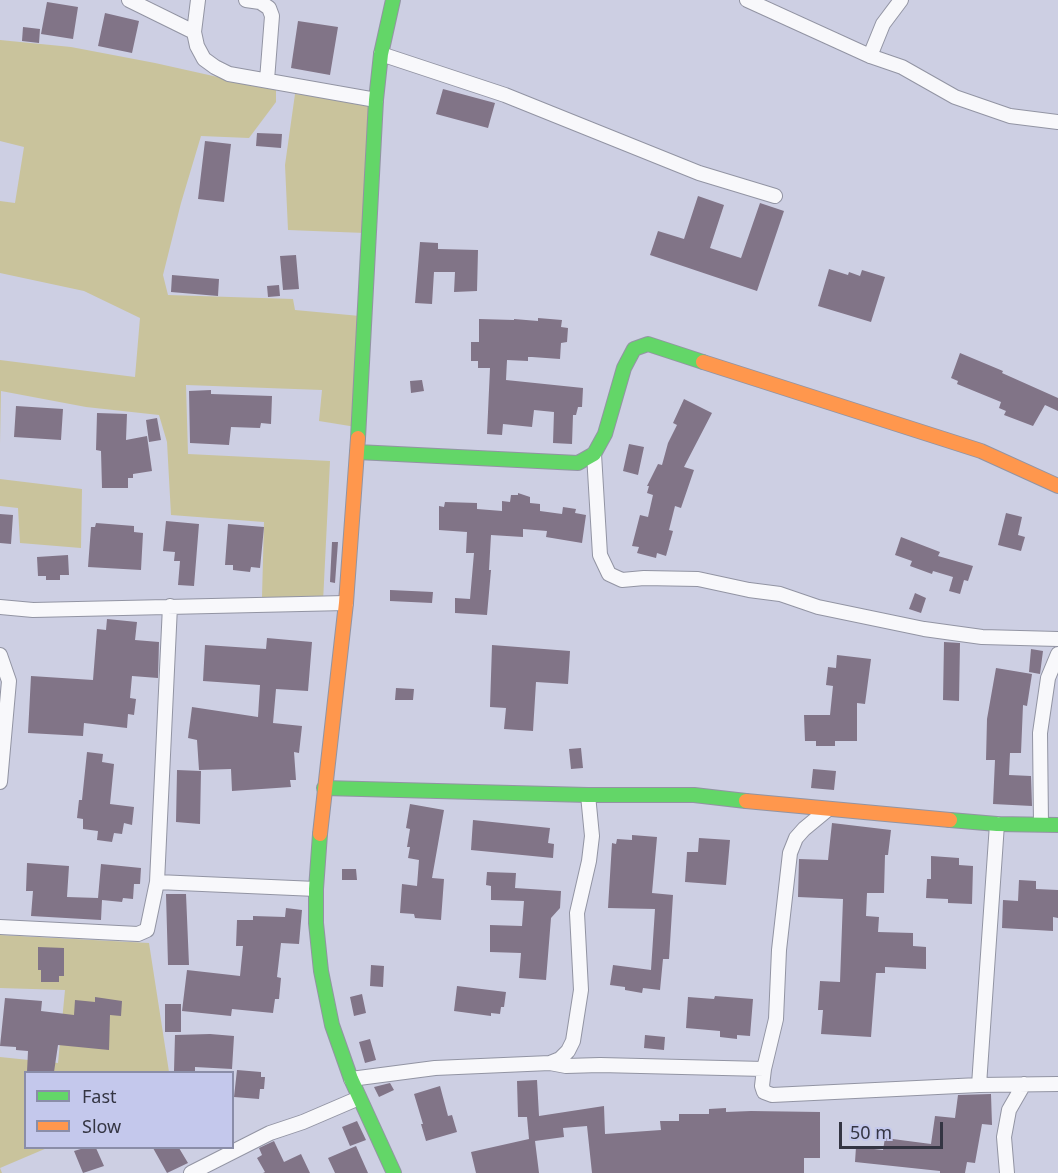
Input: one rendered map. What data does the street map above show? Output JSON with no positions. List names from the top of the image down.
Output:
{
  "legend": ["Fast", "Slow"],
  "scale_bar": "50 m"
}
